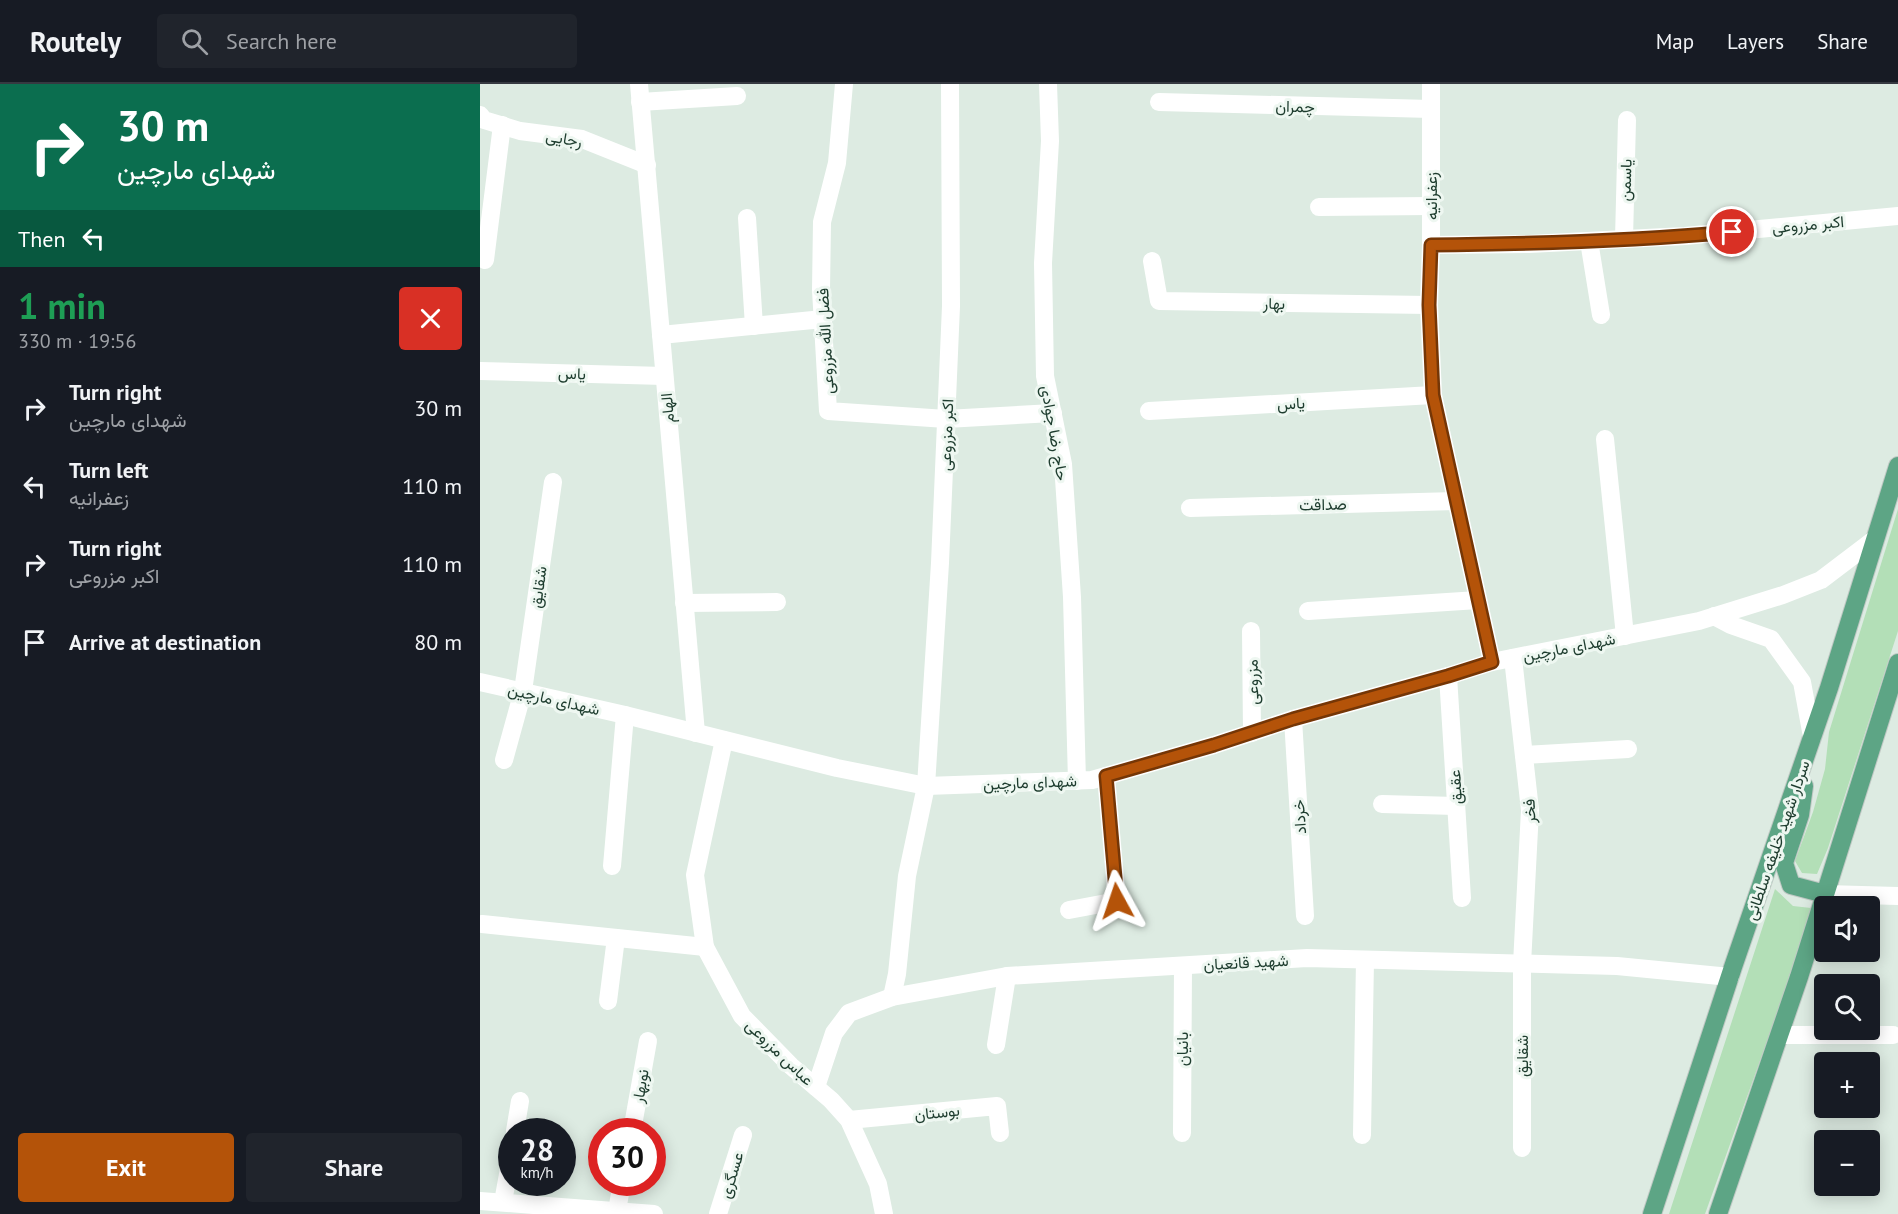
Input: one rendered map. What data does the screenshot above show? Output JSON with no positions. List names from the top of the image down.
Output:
{
  "streets": {
    "main road": ["سردار شهید خلیفه سلطانی"],
    "street": [
      "چمران",
      "رجایی",
      "یاسمن",
      "زعفرانیه",
      "اکبر مزروعی",
      "بهار",
      "فضل الله مزروعی",
      "یاس",
      "الهام",
      "حاج رضا جوادی",
      "صداقت",
      "شقایق",
      "شهدای مارچین",
      "مزروعی",
      "عقیق",
      "فخر",
      "خرداد",
      "شهید قانعیان",
      "بانیان",
      "عباس مزروعی",
      "نوبهار",
      "بوستان",
      "عسگری"
    ]
  },
  "crossings": [
    ["چمران", "زعفرانیه"],
    ["رجایی", "الهام"],
    ["یاسمن", "اکبر مزروعی"],
    ["زعفرانیه", "اکبر مزروعی"],
    ["زعفرانیه", "بهار"],
    ["زعفرانیه", "یاس"],
    ["زعفرانیه", "صداقت"],
    ["زعفرانیه", "شهدای مارچین"],
    ["اکبر مزروعی", "فضل الله مزروعی"],
    ["اکبر مزروعی", "شهدای مارچین"],
    ["اکبر مزروعی", "شهید قانعیان"],
    ["فضل الله مزروعی", "حاج رضا جوادی"],
    ["یاس", "الهام"],
    ["الهام", "شهدای مارچین"],
    ["حاج رضا جوادی", "شهدای مارچین"],
    ["شقایق", "شهدای مارچین"],
    ["شقایق", "فخر"],
    ["شقایق", "شهید قانعیان"],
    ["شهدای مارچین", "مزروعی"],
    ["شهدای مارچین", "عقیق"],
    ["شهدای مارچین", "فخر"],
    ["شهدای مارچین", "خرداد"],
    ["شهدای مارچین", "سردار شهید خلیفه سلطانی"],
    ["شهدای مارچین", "عباس مزروعی"],
    ["فخر", "شهید قانعیان"],
    ["سردار شهید خلیفه سلطانی", "شهید قانعیان"],
    ["شهید قانعیان", "بانیان"],
    ["شهید قانعیان", "عباس مزروعی"],
    ["عباس مزروعی", "بوستان"]
  ],
  "page": {
    "header": "Routely",
    "search": "Search here",
    "nav": ["Map", "Layers", "Share"],
    "turn": ["30 m", "شهدای مارچین"],
    "then": "Then",
    "heading": ["1 min", "330 m · 19:56"],
    "list": [
      {
        "name": "Turn right",
        "note": "شهدای مارچین",
        "value": "30 m"
      },
      {
        "name": "Turn left",
        "note": "زعفرانیه",
        "value": "110 m"
      },
      {
        "name": "Turn right",
        "note": "اکبر مزروعی",
        "value": "110 m"
      },
      {
        "name": "Arrive at destination",
        "value": "80 m"
      }
    ],
    "map_buttons": ["+", "−"],
    "speed": "28 km/h",
    "limit": "30",
    "buttons": ["Exit", "Share"]
  }
}
